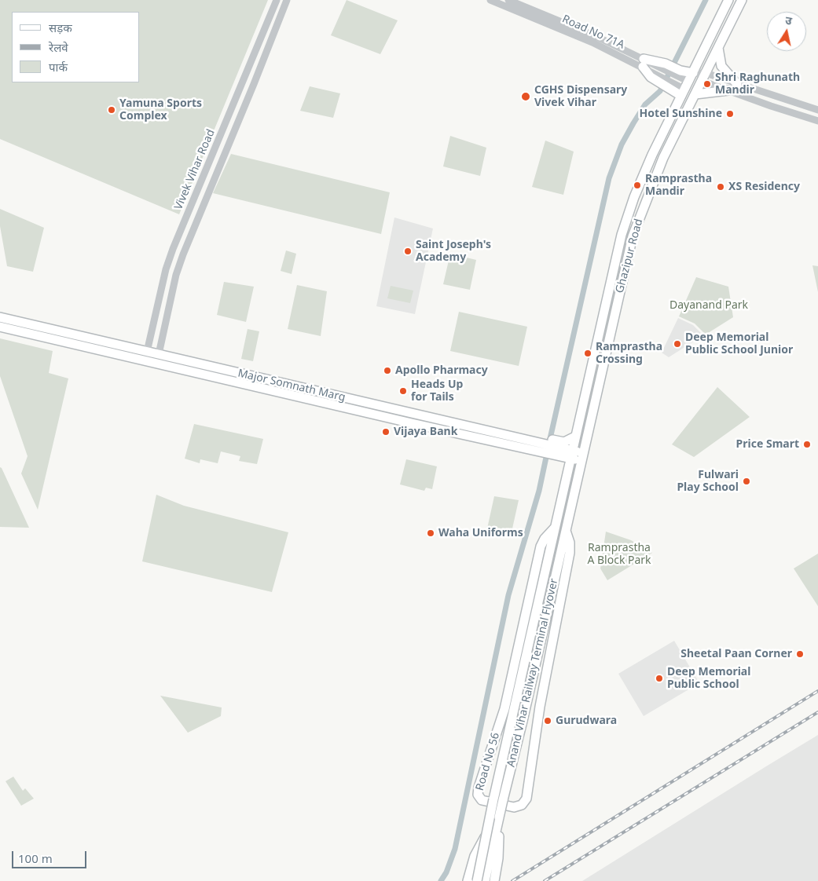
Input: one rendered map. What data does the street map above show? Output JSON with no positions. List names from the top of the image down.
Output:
{
  "streets": {
    "main road": [
      "Ghazipur Road",
      "Major Somnath Marg",
      "Anand Vihar Railway Terminal Flyover",
      "Road No 56"
    ],
    "street": ["Road No 71A", "Vivek Vihar Road"]
  },
  "crossings": [
    ["Vivek Vihar Road", "Major Somnath Marg"],
    ["Ghazipur Road", "Major Somnath Marg"],
    ["Ghazipur Road", "Anand Vihar Railway Terminal Flyover"],
    ["Ghazipur Road", "Road No 56"],
    ["Anand Vihar Railway Terminal Flyover", "Road No 56"]
  ],
  "parks": ["Dayanand Park", "Ramprastha A Block Park"],
  "places": [
    "Shri Raghunath Mandir",
    "CGHS Dispensary Vivek Vihar",
    "Yamuna Sports Complex",
    "Hotel Sunshine",
    "Ramprastha Mandir",
    "XS Residency",
    "Saint Joseph's Academy",
    "Deep Memorial Public School Junior",
    "Ramprastha Crossing",
    "Apollo Pharmacy",
    "Heads Up for Tails",
    "Vijaya Bank",
    "Price Smart",
    "Fulwari Play School",
    "Waha Uniforms",
    "Sheetal Paan Corner",
    "Deep Memorial Public School",
    "Gurudwara"
  ],
  "legend": ["सड़क", "रेलवे", "पार्क"],
  "scale_bar": "100 m",
  "north": "top"
}
